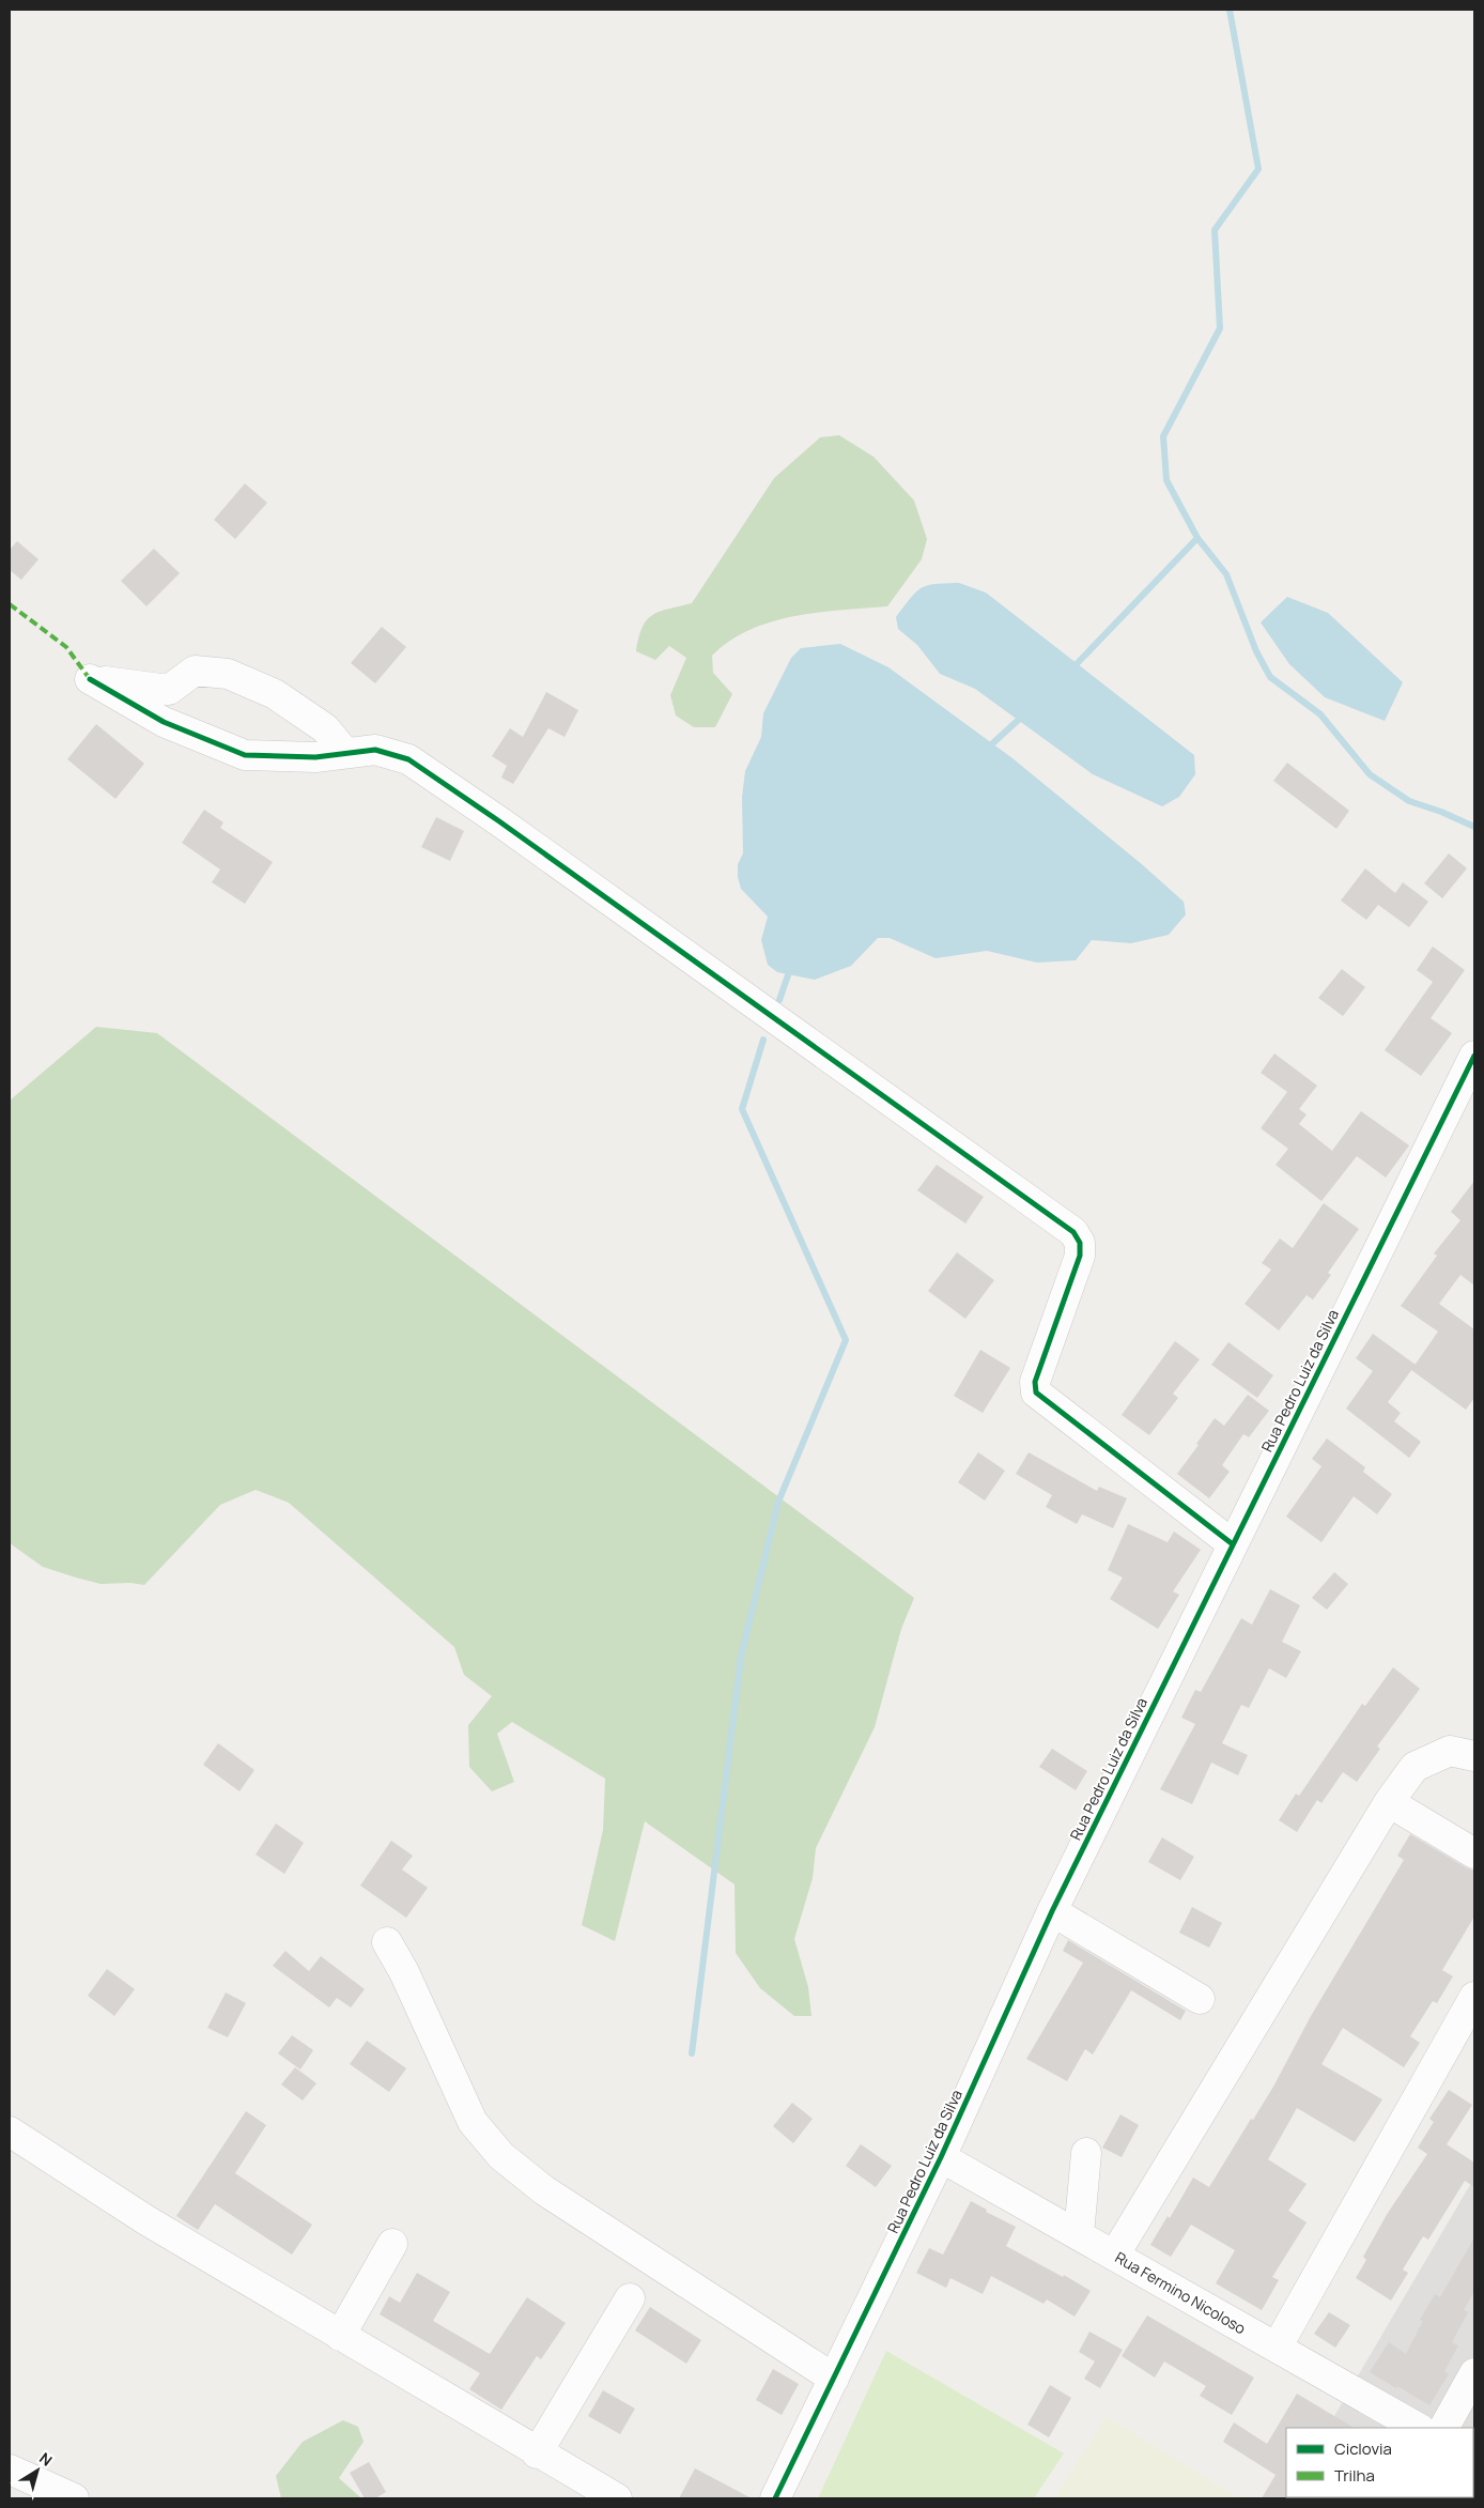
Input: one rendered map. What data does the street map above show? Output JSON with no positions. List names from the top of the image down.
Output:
{
  "streets": {
    "street": ["Rua Pedro Luiz da Silva", "Rua Fermino Nicoloso"]
  },
  "crossings": [
    ["Rua Pedro Luiz da Silva", "Rua Fermino Nicoloso"]
  ],
  "legend": ["Ciclovia", "Trilha"],
  "north": "top right"
}
